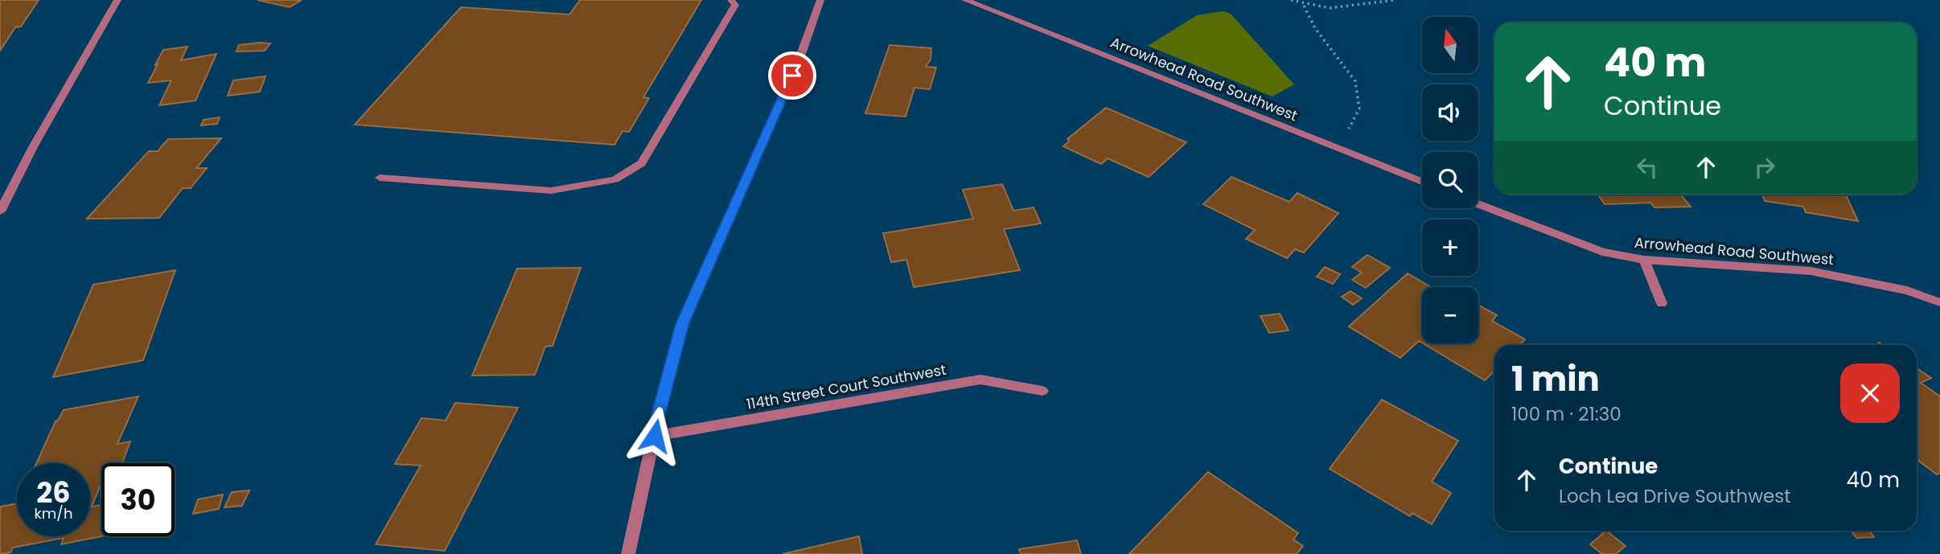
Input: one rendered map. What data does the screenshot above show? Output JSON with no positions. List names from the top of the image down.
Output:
{
  "streets": {
    "street": ["Arrowhead Road Southwest", "114th Street Court Southwest"]
  },
  "north": "top",
  "page": {
    "map_buttons": ["+", "−"],
    "turn": ["40 m", "Continue"],
    "heading": ["1 min", "100 m · 21:30"],
    "list": [
      {
        "name": "Continue",
        "note": "Loch Lea Drive Southwest",
        "value": "40 m"
      }
    ],
    "speed": "26 km/h",
    "limit": "30"
  }
}
